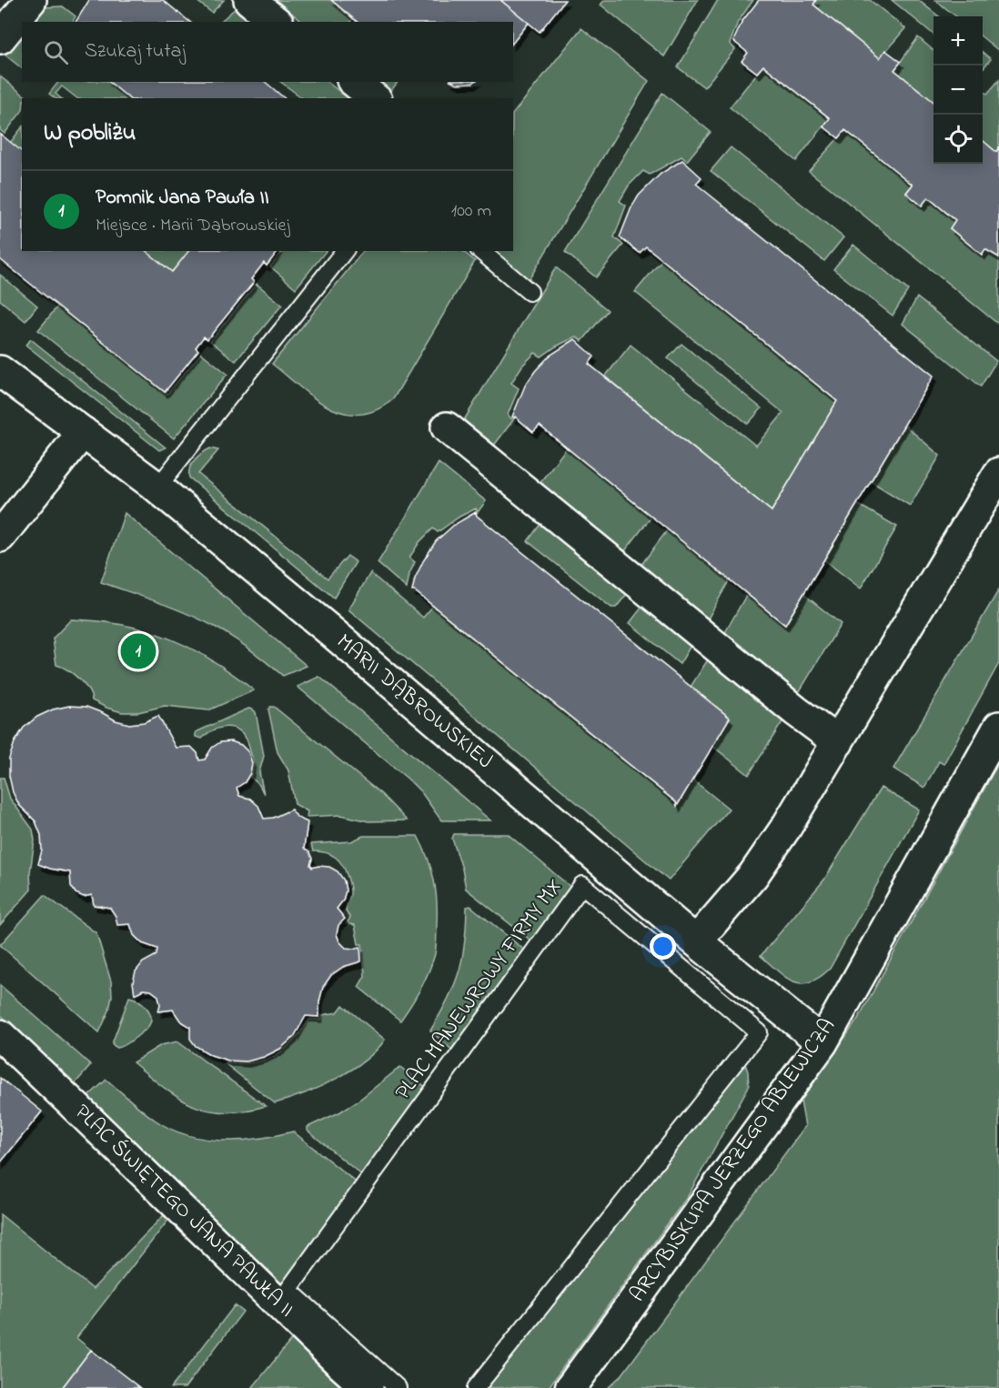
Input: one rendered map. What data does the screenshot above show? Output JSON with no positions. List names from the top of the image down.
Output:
{
  "streets": {
    "street": ["MARII DĄBROWSKIEJ", "ARCYBISKUPA JERZEGO ABLEWICZA", "PLAC ŚWIĘTEGO JANA PAWŁA II"],
    "lane": ["PLAC MANEWROWY FIRMY MX"]
  },
  "crossings": [
    ["MARII DĄBROWSKIEJ", "ARCYBISKUPA JERZEGO ABLEWICZA"]
  ],
  "page": {
    "map_buttons": ["+", "−"],
    "search": "Szukaj tutaj",
    "heading": "W pobliżu",
    "list": [
      {
        "mark": "1",
        "name": "Pomnik Jana Pawła II",
        "note": "Miejsce · Marii Dąbrowskiej",
        "value": "100 m"
      }
    ],
    "pins": "1"
  }
}
